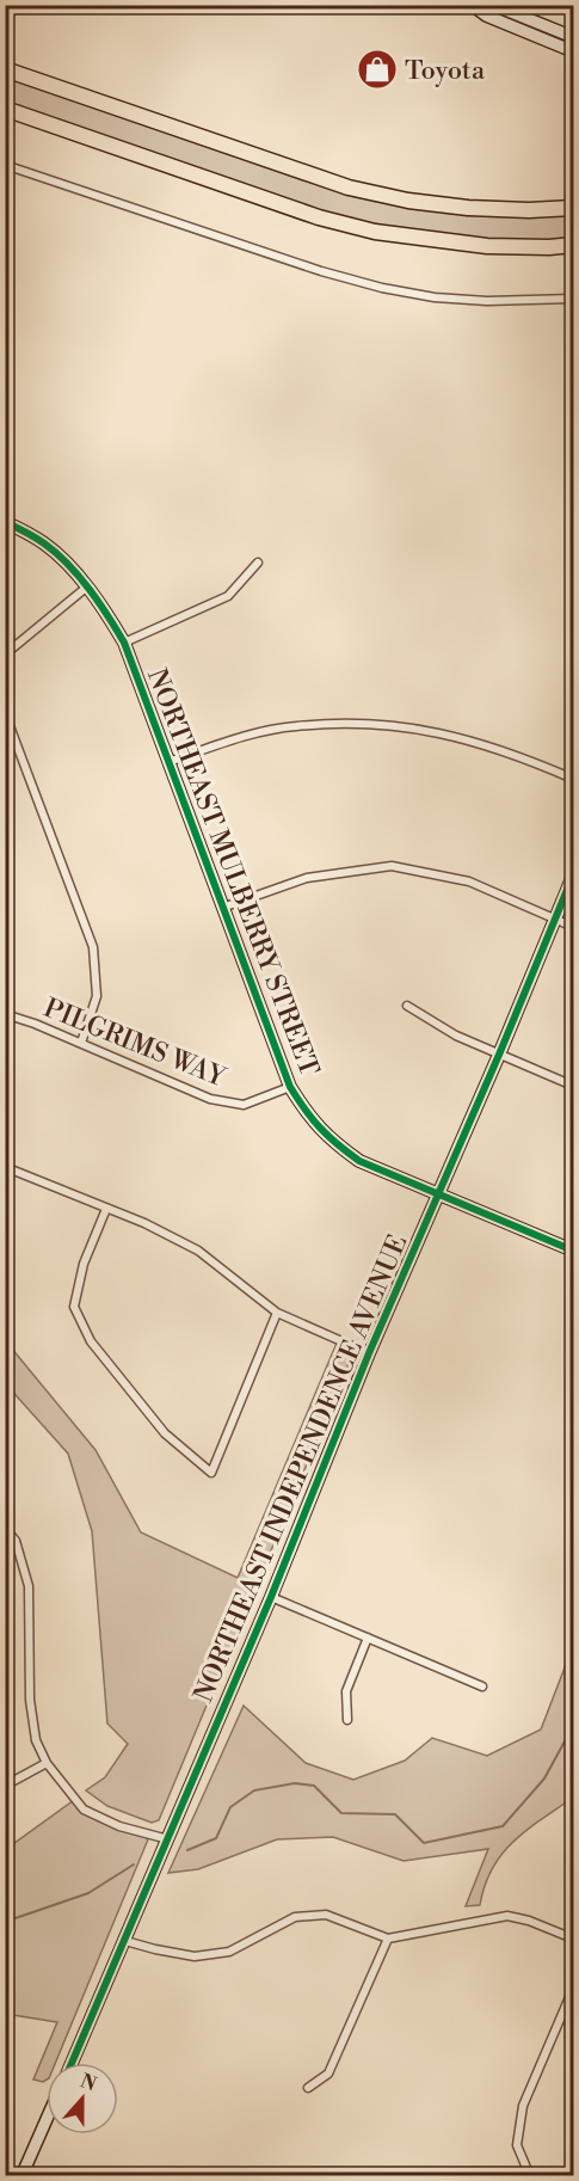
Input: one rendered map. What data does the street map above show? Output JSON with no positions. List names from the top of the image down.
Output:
{
  "streets": {
    "street": ["NORTHEAST MULBERRY STREET", "PILGRIMS WAY", "NORTHEAST INDEPENDENCE AVENUE"]
  },
  "crossings": [
    ["NORTHEAST MULBERRY STREET", "PILGRIMS WAY"],
    ["NORTHEAST MULBERRY STREET", "NORTHEAST INDEPENDENCE AVENUE"]
  ],
  "places": {
    "shop": ["Toyota"]
  },
  "north": "top"
}
